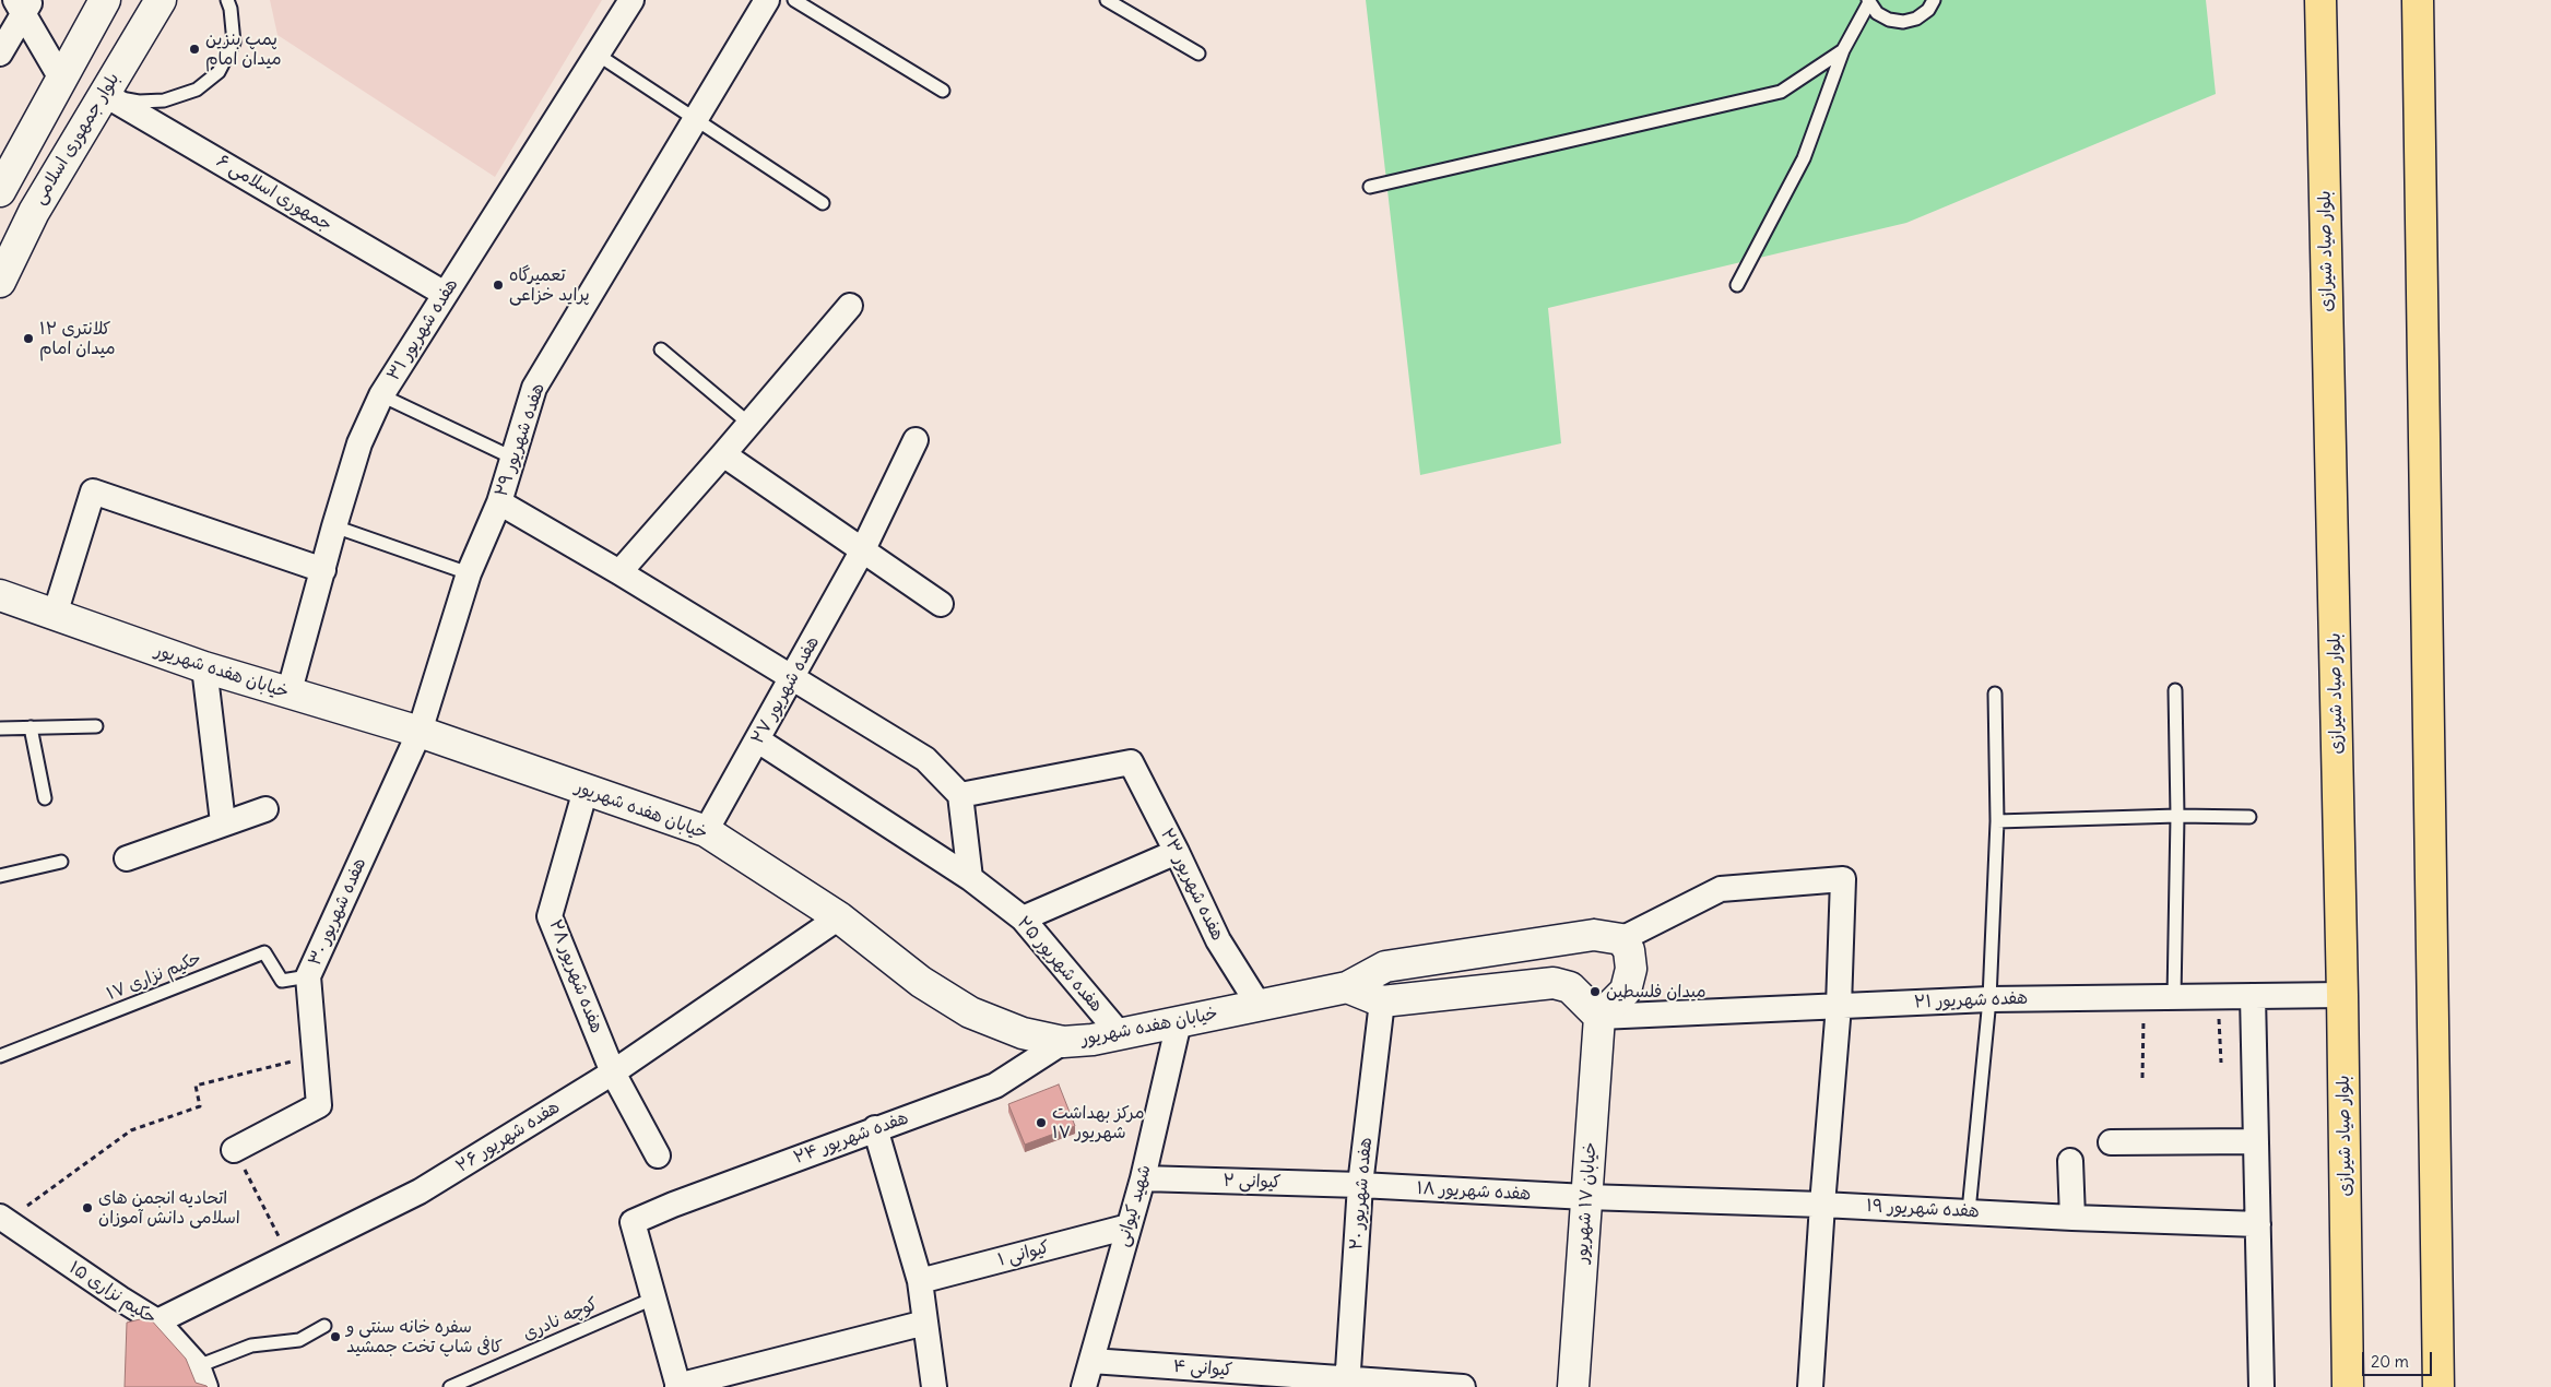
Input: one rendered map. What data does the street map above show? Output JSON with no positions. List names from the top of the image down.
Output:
{
  "streets": {
    "main road": ["بلوار صیاد شیرازی"],
    "street": [
      "بلوار جمهوری اسلامی",
      "جمهوری اسلامی ۶",
      "هفده شهریور ۳۱",
      "هفده شهریور ۲۹",
      "خیابان هفده شهریور",
      "هفده شهریور ۲۷",
      "هفده شهریور ۲۳",
      "هفده شهریور ۳۰",
      "هفده شهریور ۲۵",
      "هفده شهریور ۲۸",
      "هفده شهریور ۲۱",
      "هفده شهریور ۲۶",
      "هفده شهریور ۲۴",
      "کیوانی ۲",
      "هفده شهریور ۱۸",
      "هفده شهریور ۲۰",
      "خیابان ۱۷ شهریور",
      "شهید کیوانی",
      "هفده شهریور ۱۹",
      "کیوانی ۱",
      "حکیم نزاری ۱۵",
      "کیوانی ۴"
    ],
    "lane": ["حکیم نزاری ۱۷", "کوچه نادری"]
  },
  "crossings": [
    ["بلوار جمهوری اسلامی", "جمهوری اسلامی ۶"],
    ["جمهوری اسلامی ۶", "هفده شهریور ۳۱"],
    ["بلوار صیاد شیرازی", "هفده شهریور ۲۱"],
    ["هفده شهریور ۳۱", "خیابان هفده شهریور"],
    ["هفده شهریور ۲۹", "خیابان هفده شهریور"],
    ["هفده شهریور ۲۹", "هفده شهریور ۳۰"],
    ["خیابان هفده شهریور", "هفده شهریور ۲۷"],
    ["خیابان هفده شهریور", "هفده شهریور ۲۳"],
    ["خیابان هفده شهریور", "هفده شهریور ۳۰"],
    ["خیابان هفده شهریور", "هفده شهریور ۲۵"],
    ["خیابان هفده شهریور", "هفده شهریور ۲۸"],
    ["خیابان هفده شهریور", "هفده شهریور ۲۶"],
    ["خیابان هفده شهریور", "هفده شهریور ۲۴"],
    ["خیابان هفده شهریور", "شهید کیوانی"],
    ["هفده شهریور ۲۷", "هفده شهریور ۲۵"],
    ["هفده شهریور ۳۰", "حکیم نزاری ۱۷"],
    ["هفده شهریور ۲۸", "هفده شهریور ۲۶"],
    ["هفده شهریور ۲۱", "خیابان ۱۷ شهریور"],
    ["هفده شهریور ۲۶", "حکیم نزاری ۱۵"],
    ["هفده شهریور ۲۴", "کوچه نادری"],
    ["کیوانی ۲", "هفده شهریور ۱۸"],
    ["کیوانی ۲", "هفده شهریور ۲۰"],
    ["کیوانی ۲", "شهید کیوانی"],
    ["هفده شهریور ۱۸", "هفده شهریور ۲۰"],
    ["هفده شهریور ۱۸", "خیابان ۱۷ شهریور"],
    ["هفده شهریور ۱۸", "هفده شهریور ۱۹"],
    ["هفده شهریور ۲۰", "کیوانی ۴"],
    ["خیابان ۱۷ شهریور", "هفده شهریور ۱۹"],
    ["شهید کیوانی", "کیوانی ۱"],
    ["شهید کیوانی", "کیوانی ۴"]
  ],
  "places": [
    "پمپ بنزین میدان امام",
    "تعمیرگاه پراید خزاعی",
    "کلانتری ۱۲ میدان امام",
    "میدان فلسطین",
    "مرکز بهداشت ۱۷ شهریور",
    "اتحادیه انجمن های اسلامی دانش آموزان",
    "سفره خانه سنتی و کافی شاپ تخت جمشید"
  ],
  "scale_bar": "20 m"
}
